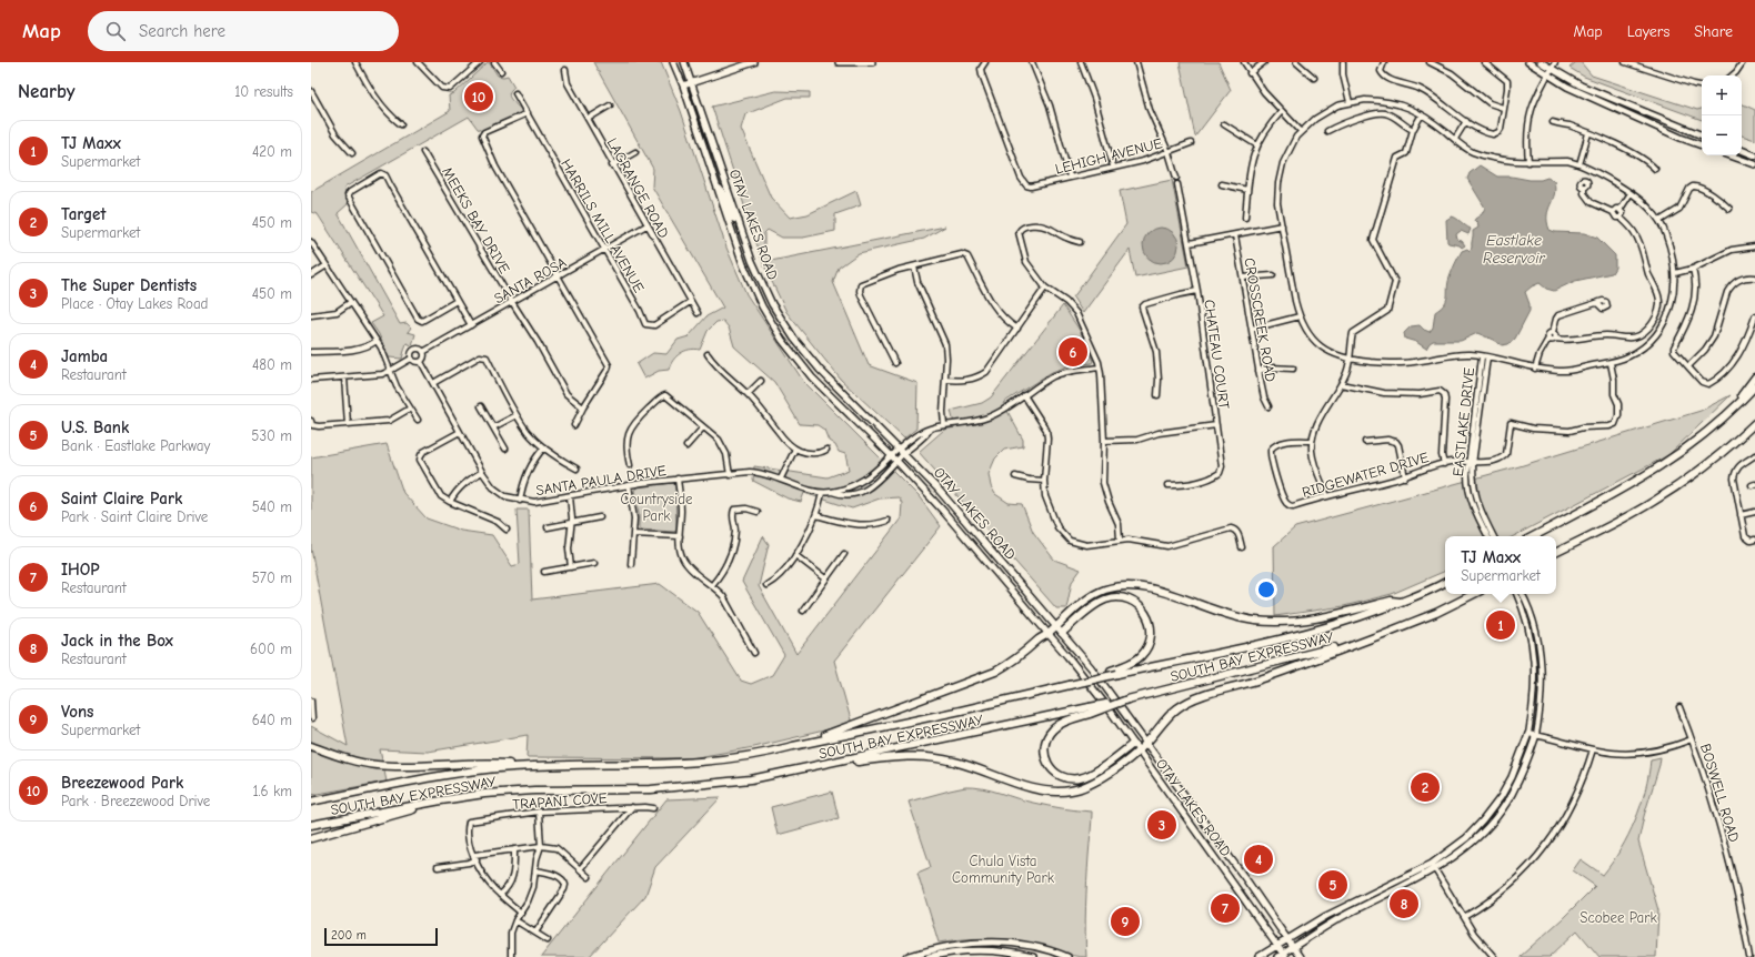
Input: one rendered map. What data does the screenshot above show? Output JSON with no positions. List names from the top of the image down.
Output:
{
  "streets": {
    "highway": ["SOUTH BAY EXPRESSWAY"],
    "main road": ["OTAY LAKES ROAD"],
    "street": [
      "LEHIGH AVENUE",
      "LAGRANGE ROAD",
      "MEEKS BAY DRIVE",
      "HARRILS MILL AVENUE",
      "SANTA ROSA",
      "CROSSCREEK ROAD",
      "CHATEAU COURT",
      "EASTLAKE DRIVE",
      "RIDGEWATER DRIVE",
      "SANTA PAULA DRIVE",
      "BOSWELL ROAD",
      "TRAPANI COVE"
    ]
  },
  "crossings": [
    ["LAGRANGE ROAD", "HARRILS MILL AVENUE"],
    ["LAGRANGE ROAD", "SANTA ROSA"],
    ["MEEKS BAY DRIVE", "SANTA ROSA"],
    ["OTAY LAKES ROAD", "SANTA PAULA DRIVE"],
    ["HARRILS MILL AVENUE", "SANTA ROSA"],
    ["SANTA ROSA", "SANTA PAULA DRIVE"],
    ["EASTLAKE DRIVE", "RIDGEWATER DRIVE"]
  ],
  "water": ["Eastlake Reservoir"],
  "parks": ["Countryside Park", "Chula Vista Community Park", "Scobee Park"],
  "scale_bar": "200 m",
  "page": {
    "header": "Map",
    "search": "Search here",
    "nav": ["Map", "Layers", "Share"],
    "heading": ["Nearby", "10 results"],
    "map_buttons": ["+", "−"],
    "pins": [
      "10",
      "6",
      "1",
      "2",
      "3",
      "4",
      "5",
      "8",
      "7",
      "9"
    ],
    "list": [
      {
        "mark": "1",
        "name": "TJ Maxx",
        "note": "Supermarket",
        "value": "420 m"
      },
      {
        "mark": "2",
        "name": "Target",
        "note": "Supermarket",
        "value": "450 m"
      },
      {
        "mark": "3",
        "name": "The Super Dentists",
        "note": "Place · Otay Lakes Road",
        "value": "450 m"
      },
      {
        "mark": "4",
        "name": "Jamba",
        "note": "Restaurant",
        "value": "480 m"
      },
      {
        "mark": "5",
        "name": "U.S. Bank",
        "note": "Bank · Eastlake Parkway",
        "value": "530 m"
      },
      {
        "mark": "6",
        "name": "Saint Claire Park",
        "note": "Park · Saint Claire Drive",
        "value": "540 m"
      },
      {
        "mark": "7",
        "name": "IHOP",
        "note": "Restaurant",
        "value": "570 m"
      },
      {
        "mark": "8",
        "name": "Jack in the Box",
        "note": "Restaurant",
        "value": "600 m"
      },
      {
        "mark": "9",
        "name": "Vons",
        "note": "Supermarket",
        "value": "640 m"
      },
      {
        "mark": "10",
        "name": "Breezewood Park",
        "note": "Park · Breezewood Drive",
        "value": "1.6 km"
      }
    ],
    "popup": ["TJ Maxx", "Supermarket"],
    "scale": "200 m"
  }
}
